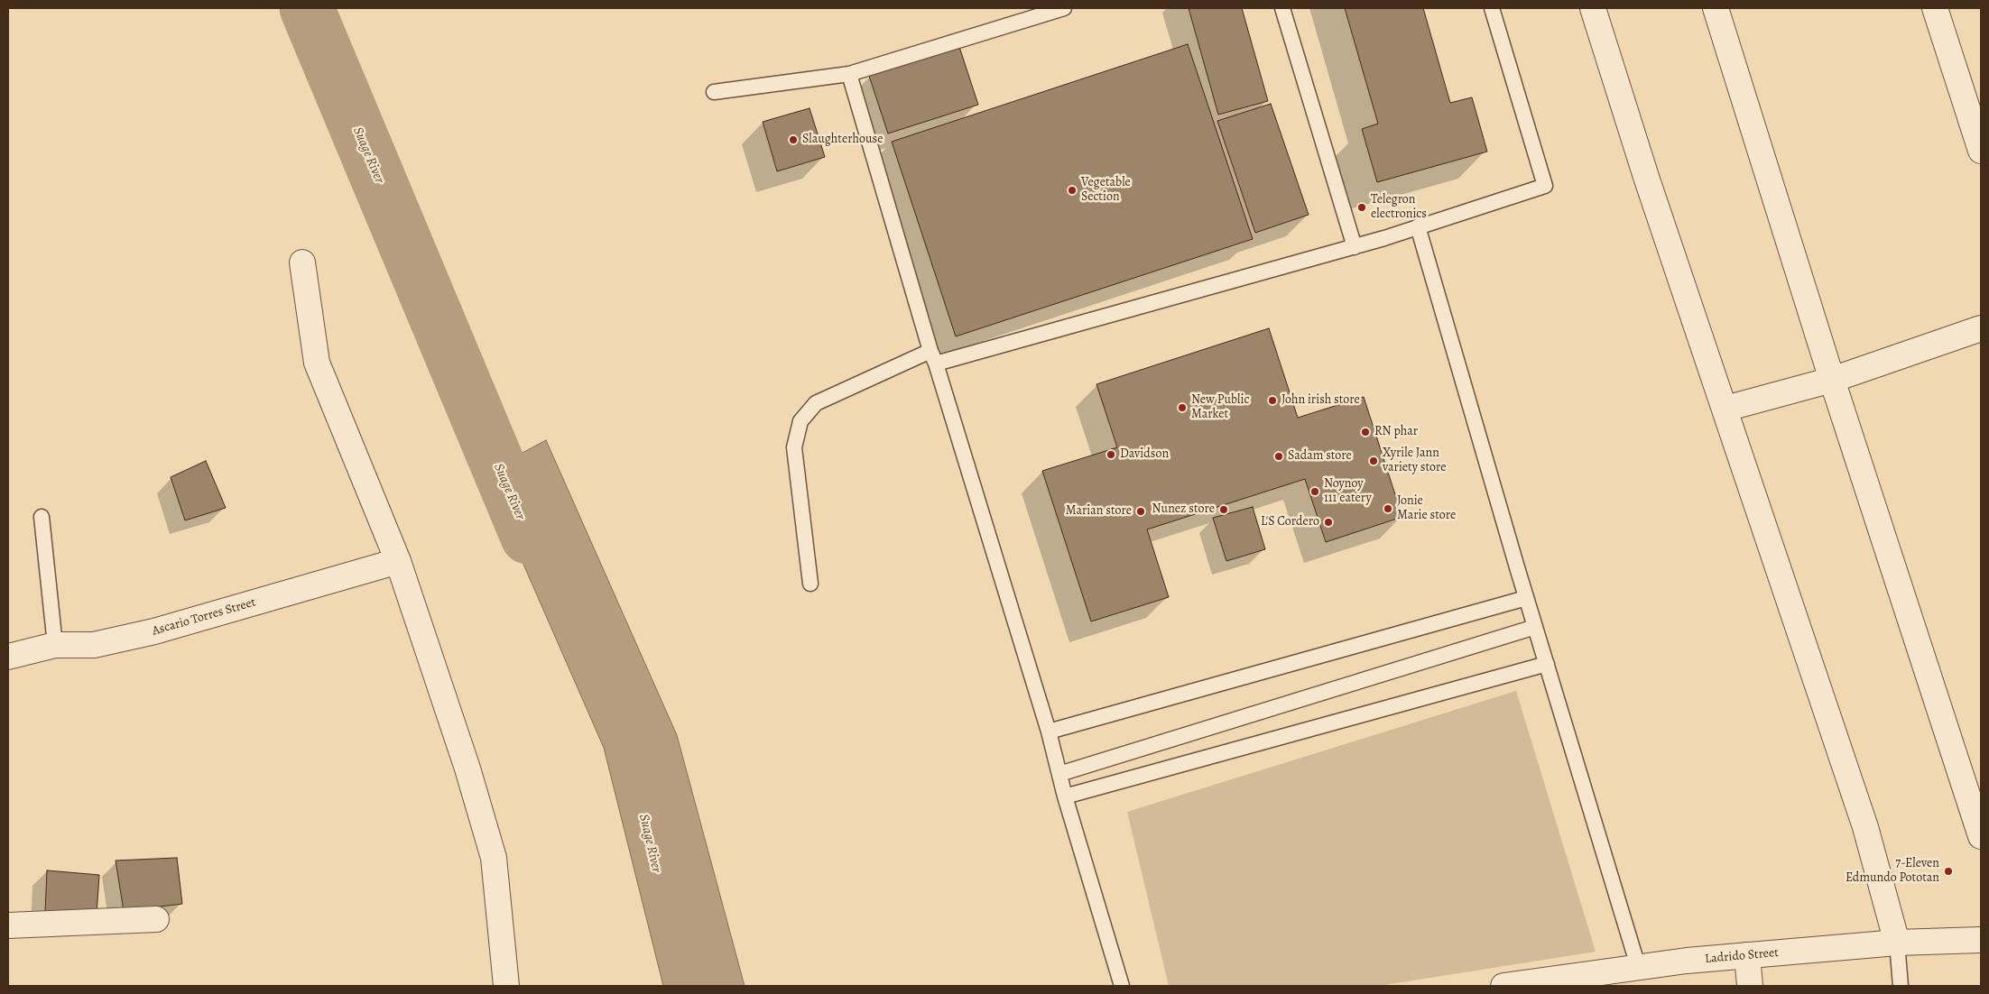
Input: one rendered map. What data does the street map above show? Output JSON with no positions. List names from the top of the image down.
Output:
{
  "streets": {
    "street": ["Ascario Torres Street", "Ladrido Street"]
  },
  "water": ["Suage River"],
  "places": [
    "Slaughterhouse",
    "Vegetable Section",
    "Telegron electronics",
    "John irish store",
    "New Public Market",
    "RN phar",
    "Davidson",
    "Sadam store",
    "Xyrile Jann variety store",
    "Noynoy 111 eatery",
    "Jonie Marie store",
    "Nunez store",
    "Marian store",
    "L'S Cordero",
    "7-Eleven Edmundo Pototan"
  ]
}
